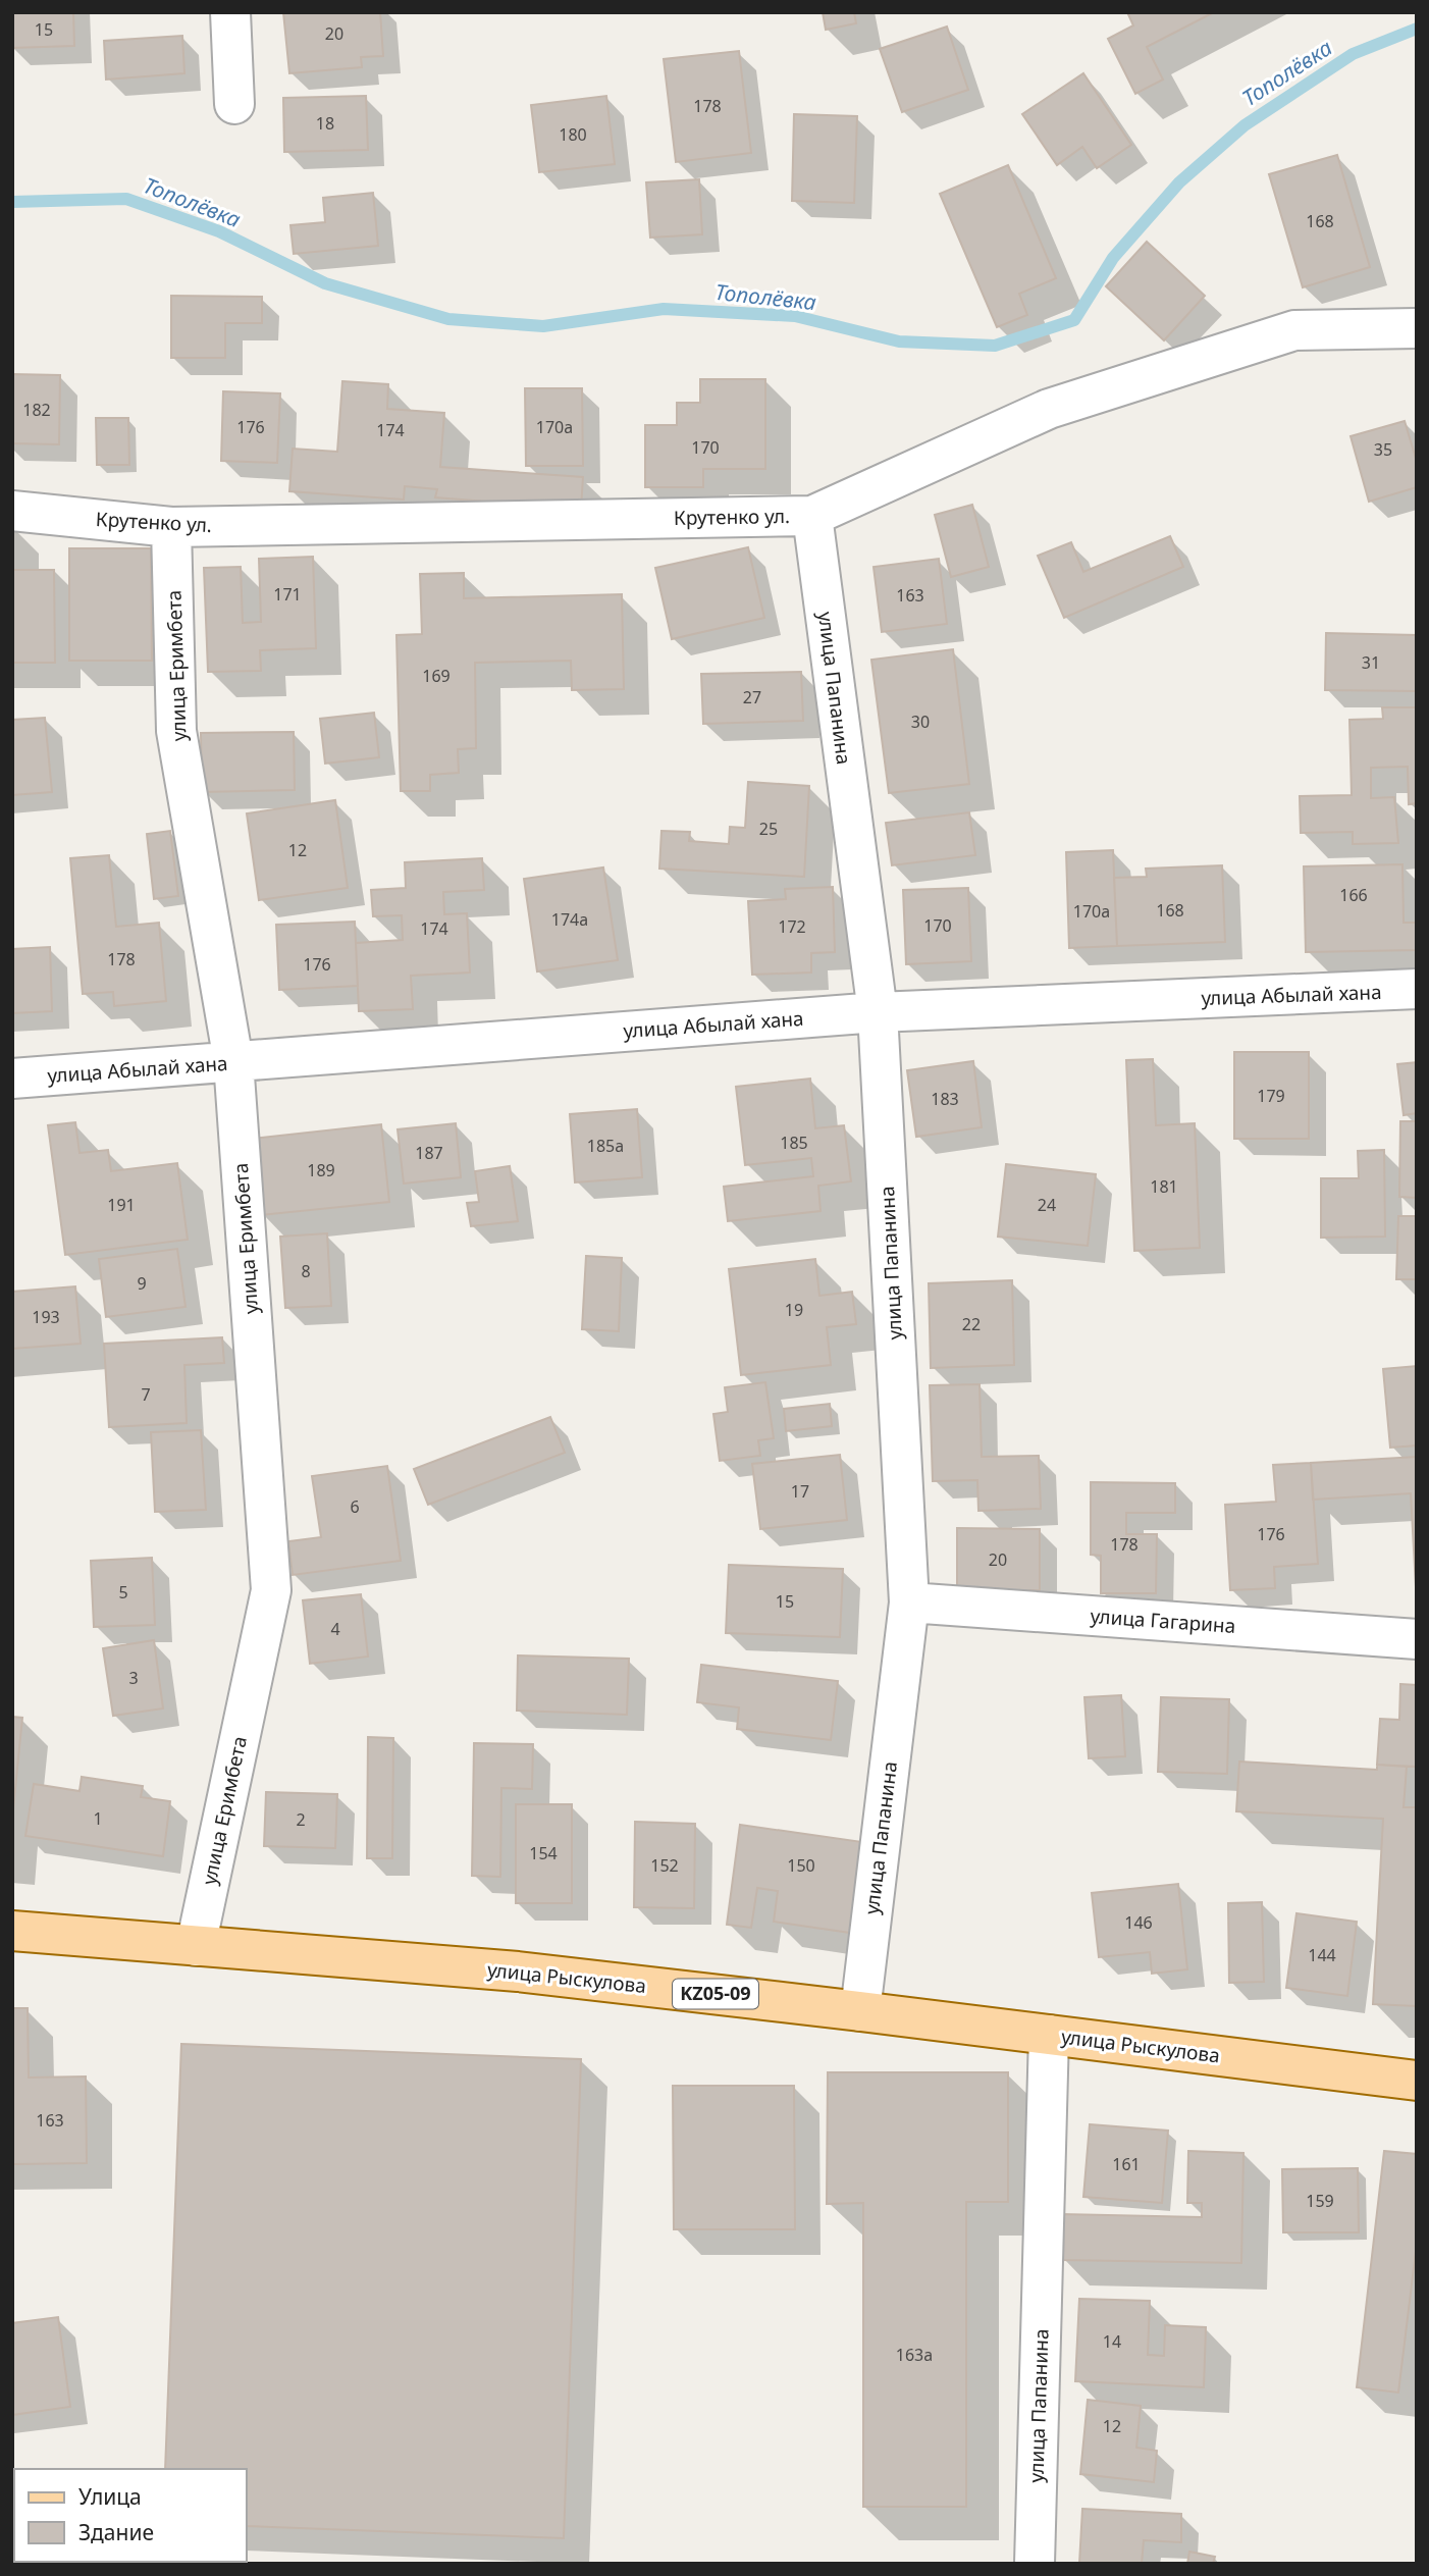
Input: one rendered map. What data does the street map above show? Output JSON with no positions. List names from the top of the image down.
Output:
{
  "streets": {
    "main road": ["улица Рыскулова", "KZ05-09"],
    "street": [
      "Крутенко ул.",
      "улица Еримбета",
      "улица Папанина",
      "улица Абылай хана",
      "улица Гагарина"
    ]
  },
  "crossings": [
    ["Крутенко ул.", "улица Еримбета"],
    ["Крутенко ул.", "улица Папанина"],
    ["улица Еримбета", "улица Абылай хана"],
    ["улица Еримбета", "улица Рыскулова"],
    ["улица Папанина", "улица Абылай хана"],
    ["улица Папанина", "улица Гагарина"],
    ["улица Папанина", "улица Рыскулова"]
  ],
  "water": ["Тополёвка"],
  "house_numbers": [
    "15",
    "20",
    "178",
    "18",
    "180",
    "168",
    "182",
    "176",
    "170а",
    "174",
    "170",
    "35",
    "171",
    "163",
    "31",
    "169",
    "27",
    "30",
    "25",
    "12",
    "166",
    "168",
    "170а",
    "174а",
    "170",
    "172",
    "174",
    "178",
    "176",
    "179",
    "183",
    "185",
    "185а",
    "187",
    "189",
    "181",
    "191",
    "24",
    "8",
    "9",
    "19",
    "193",
    "22",
    "7",
    "17",
    "6",
    "176",
    "178",
    "20",
    "5",
    "15",
    "4",
    "3",
    "1",
    "2",
    "154",
    "152",
    "150",
    "146",
    "144",
    "163",
    "161",
    "159",
    "14",
    "163а",
    "12"
  ],
  "legend": ["Улица", "Здание"]
}
